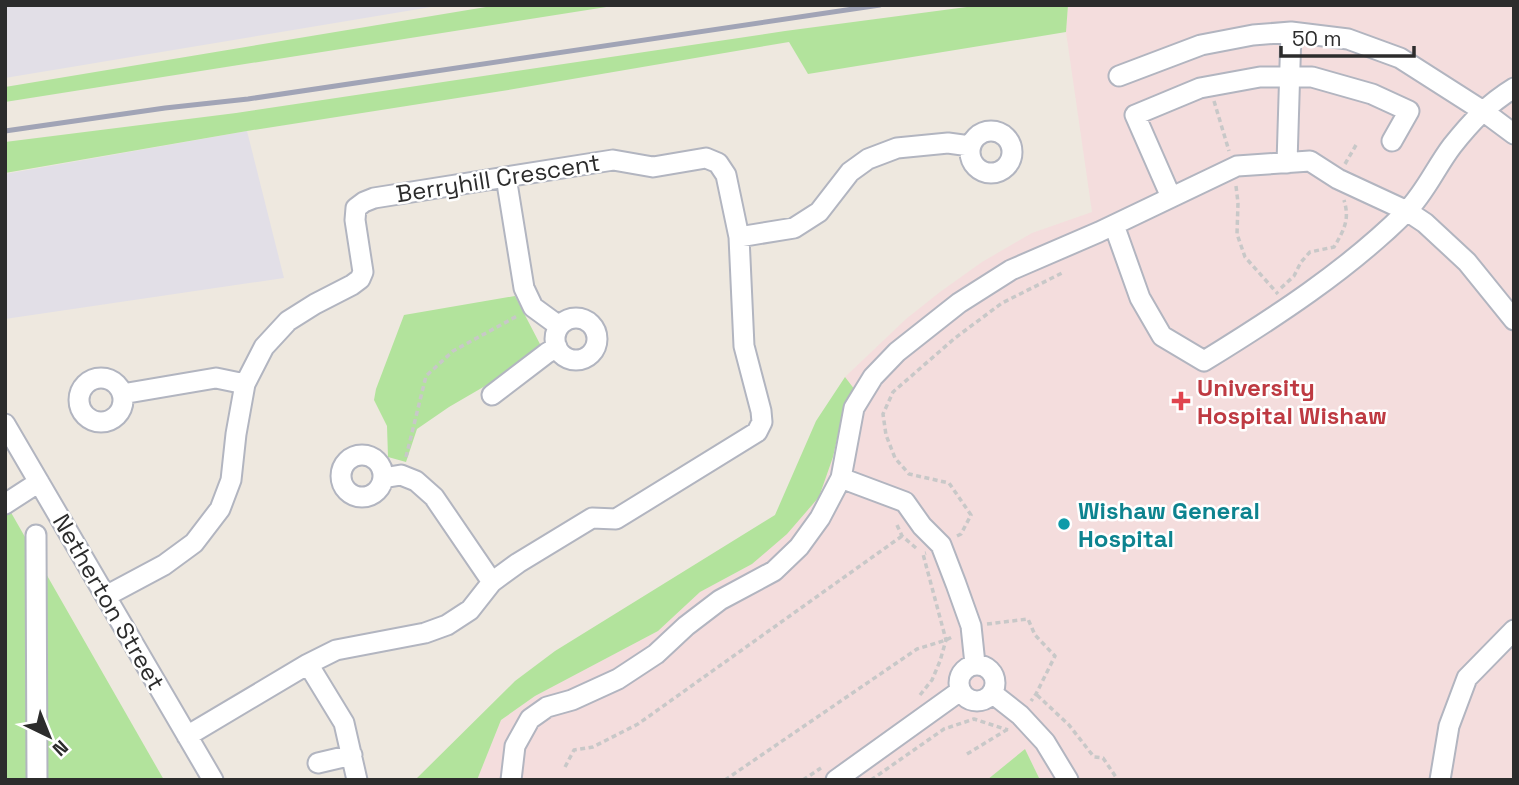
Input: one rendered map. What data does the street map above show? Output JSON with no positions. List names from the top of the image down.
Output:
{
  "streets": {
    "street": ["Berryhill Crescent", "Netherton Street"]
  },
  "crossings": [
    ["Berryhill Crescent", "Netherton Street"]
  ],
  "places": {
    "health": ["University Hospital Wishaw"],
    "other": ["Wishaw General Hospital"]
  },
  "scale_bar": "50 m",
  "north": "bottom right"
}
